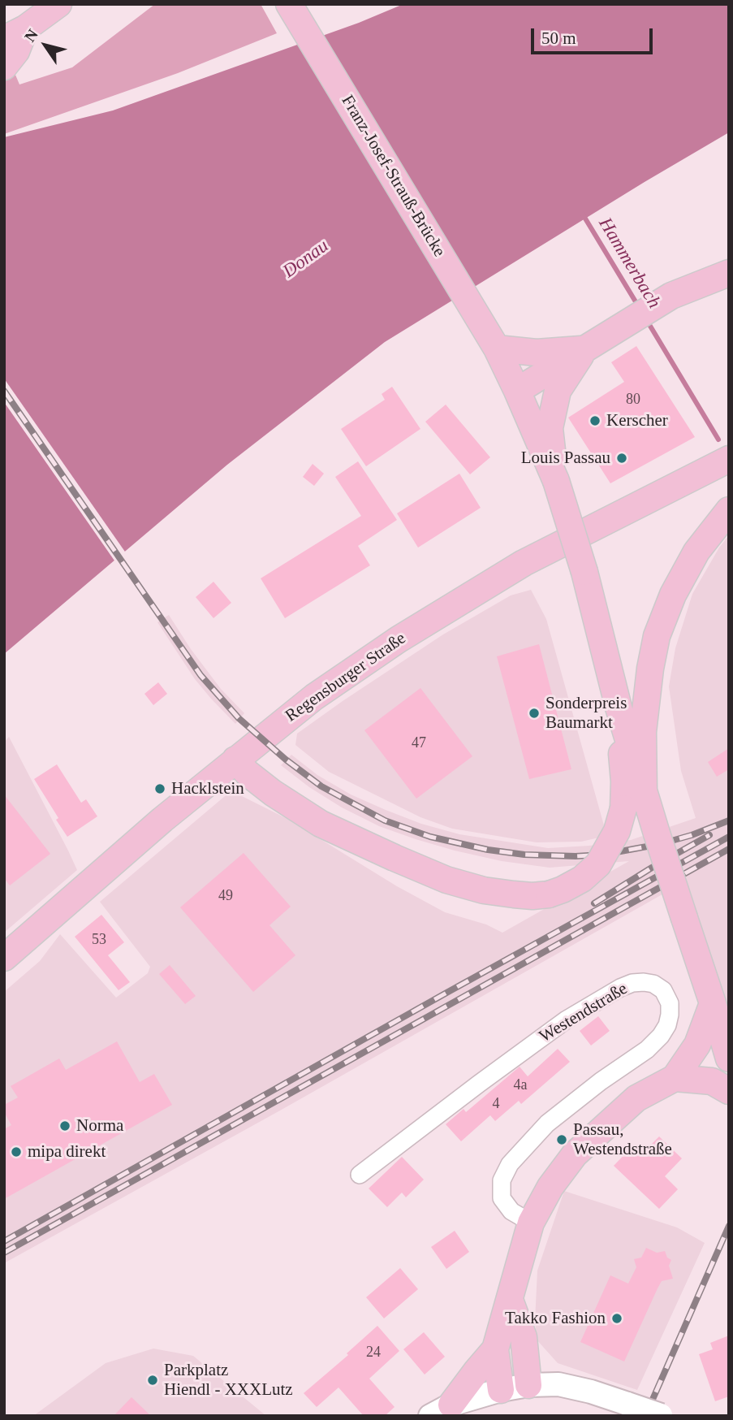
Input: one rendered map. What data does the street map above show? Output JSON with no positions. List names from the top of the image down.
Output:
{
  "streets": {
    "main road": ["Franz-Josef-Strauß-Brücke", "Regensburger Straße"],
    "street": ["Westendstraße"]
  },
  "water": ["Donau", "Hammerbach"],
  "places": [
    "Kerscher",
    "Louis Passau",
    "Sonderpreis Baumarkt",
    "Hacklstein",
    "Norma",
    "Passau, Westendstraße",
    "mipa direkt",
    "Takko Fashion",
    "Parkplatz Hiendl - XXXLutz"
  ],
  "house_numbers": [
    "80",
    "47",
    "49",
    "53",
    "4a",
    "4",
    "24"
  ],
  "scale_bar": "50 m",
  "north": "top left"
}
